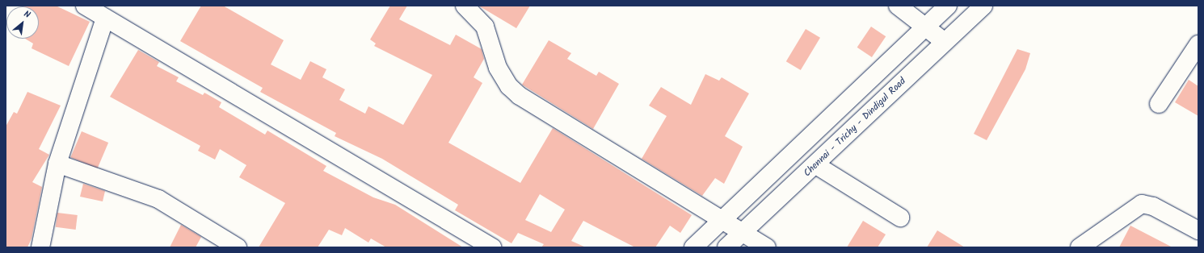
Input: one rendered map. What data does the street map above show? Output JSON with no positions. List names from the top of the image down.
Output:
{
  "streets": {
    "main road": ["Chennai - Trichy - Dindigul Road"]
  },
  "north": "top right"
}
